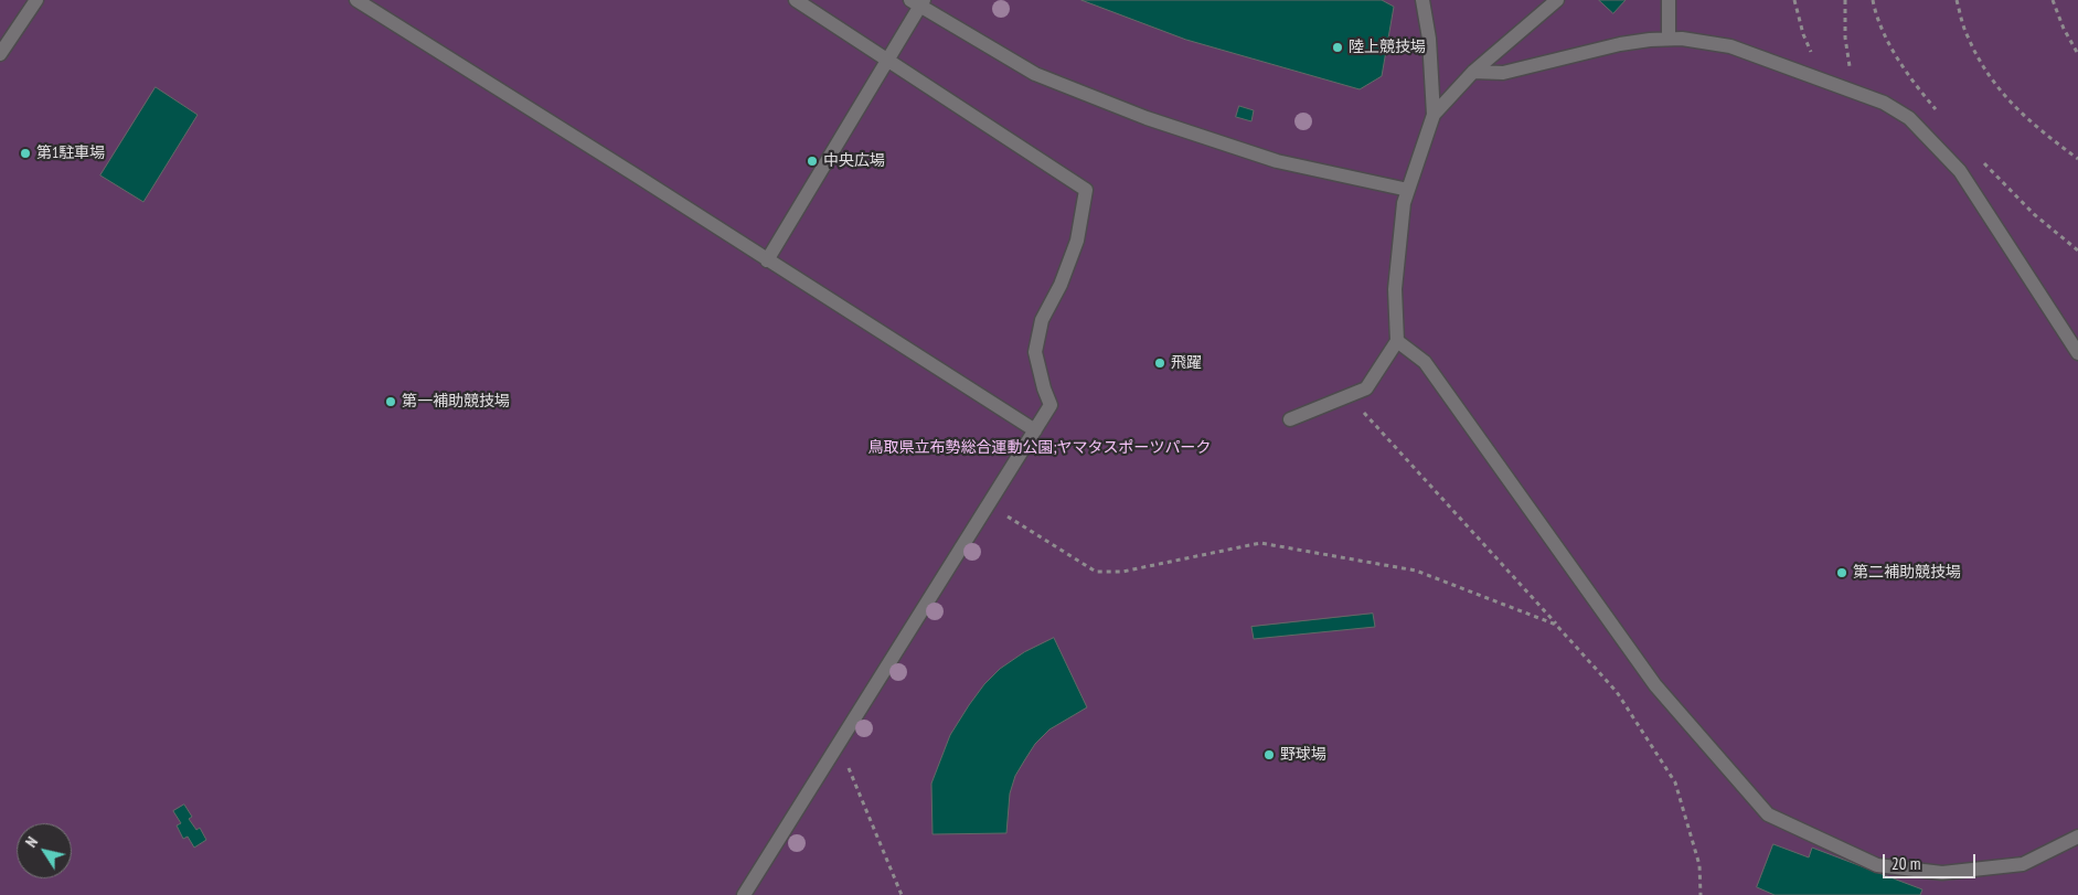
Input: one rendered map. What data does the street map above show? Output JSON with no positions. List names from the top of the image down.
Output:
{
  "parks": ["鳥取県立布勢総合運動公園;ヤマタスポーツパーク"],
  "places": [
    "陸上競技場",
    "第1駐車場",
    "中央広場",
    "飛躍",
    "第一補助競技場",
    "第二補助競技場",
    "野球場"
  ],
  "scale_bar": "20 m",
  "north": "top left"
}
